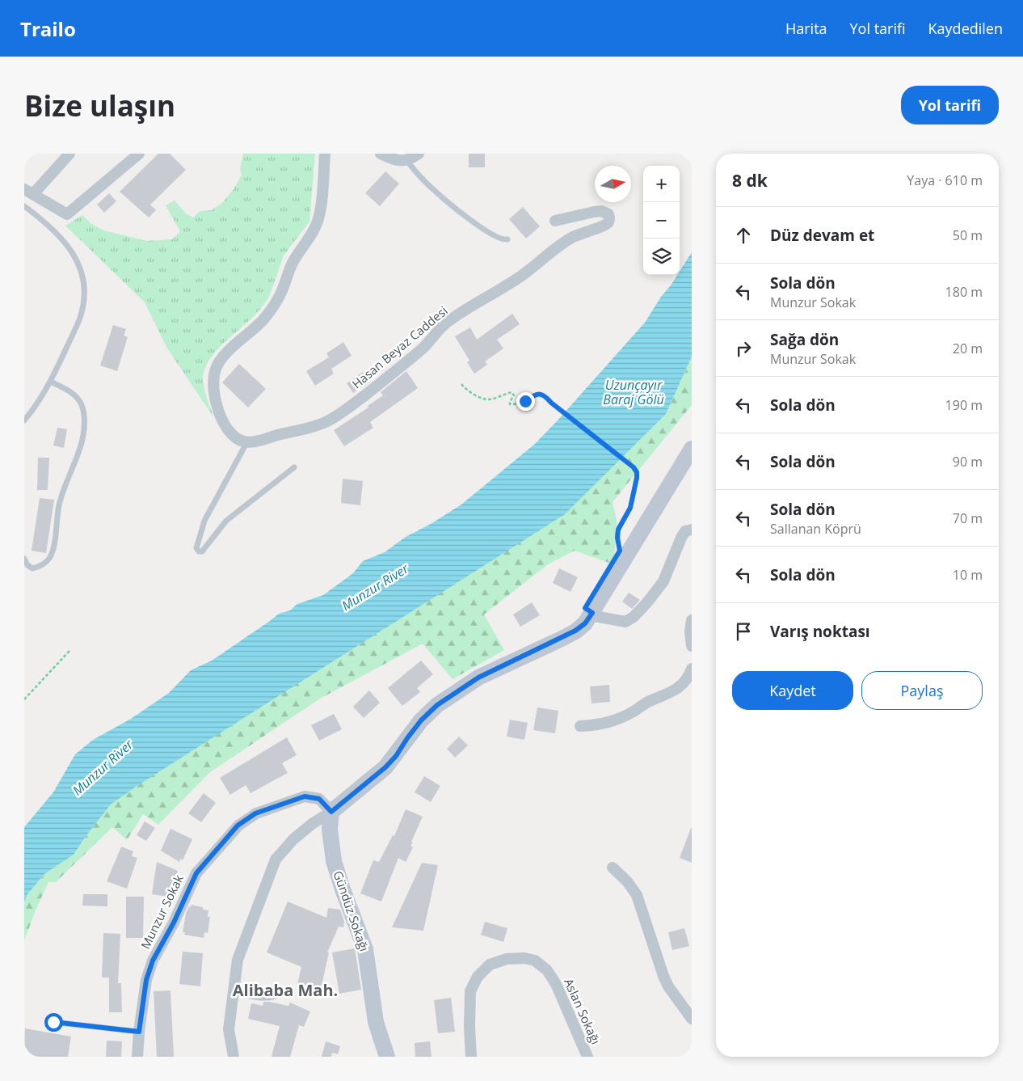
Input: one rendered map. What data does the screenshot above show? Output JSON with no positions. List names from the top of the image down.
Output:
{
  "streets": {
    "main road": ["Gündüz Sokağı"],
    "street": ["Hasan Beyaz Caddesi", "Munzur Sokak", "Aslan Sokağı"]
  },
  "crossings": [
    ["Gündüz Sokağı", "Munzur Sokak"]
  ],
  "districts": ["Alibaba Mah."],
  "water": ["Uzunçayır Baraj Gölü", "Munzur River"],
  "north": "right",
  "page": {
    "header": "Trailo",
    "nav": ["Harita", "Yol tarifi", "Kaydedilen"],
    "buttons": [
      "Yol tarifi",
      ["Kaydet", "Paylaş"]
    ],
    "title": "Bize ulaşın",
    "heading": ["8 dk", "Yaya · 610 m"],
    "map_buttons": ["+", "−"],
    "list": [
      ["Düz devam et", "50 m"],
      ["Sola dön", "Munzur Sokak", "180 m"],
      ["Sağa dön", "Munzur Sokak", "20 m"],
      ["Sola dön", "190 m"],
      ["Sola dön", "90 m"],
      ["Sola dön", "Sallanan Köprü", "70 m"],
      ["Sola dön", "10 m"],
      "Varış noktası"
    ]
  }
}
